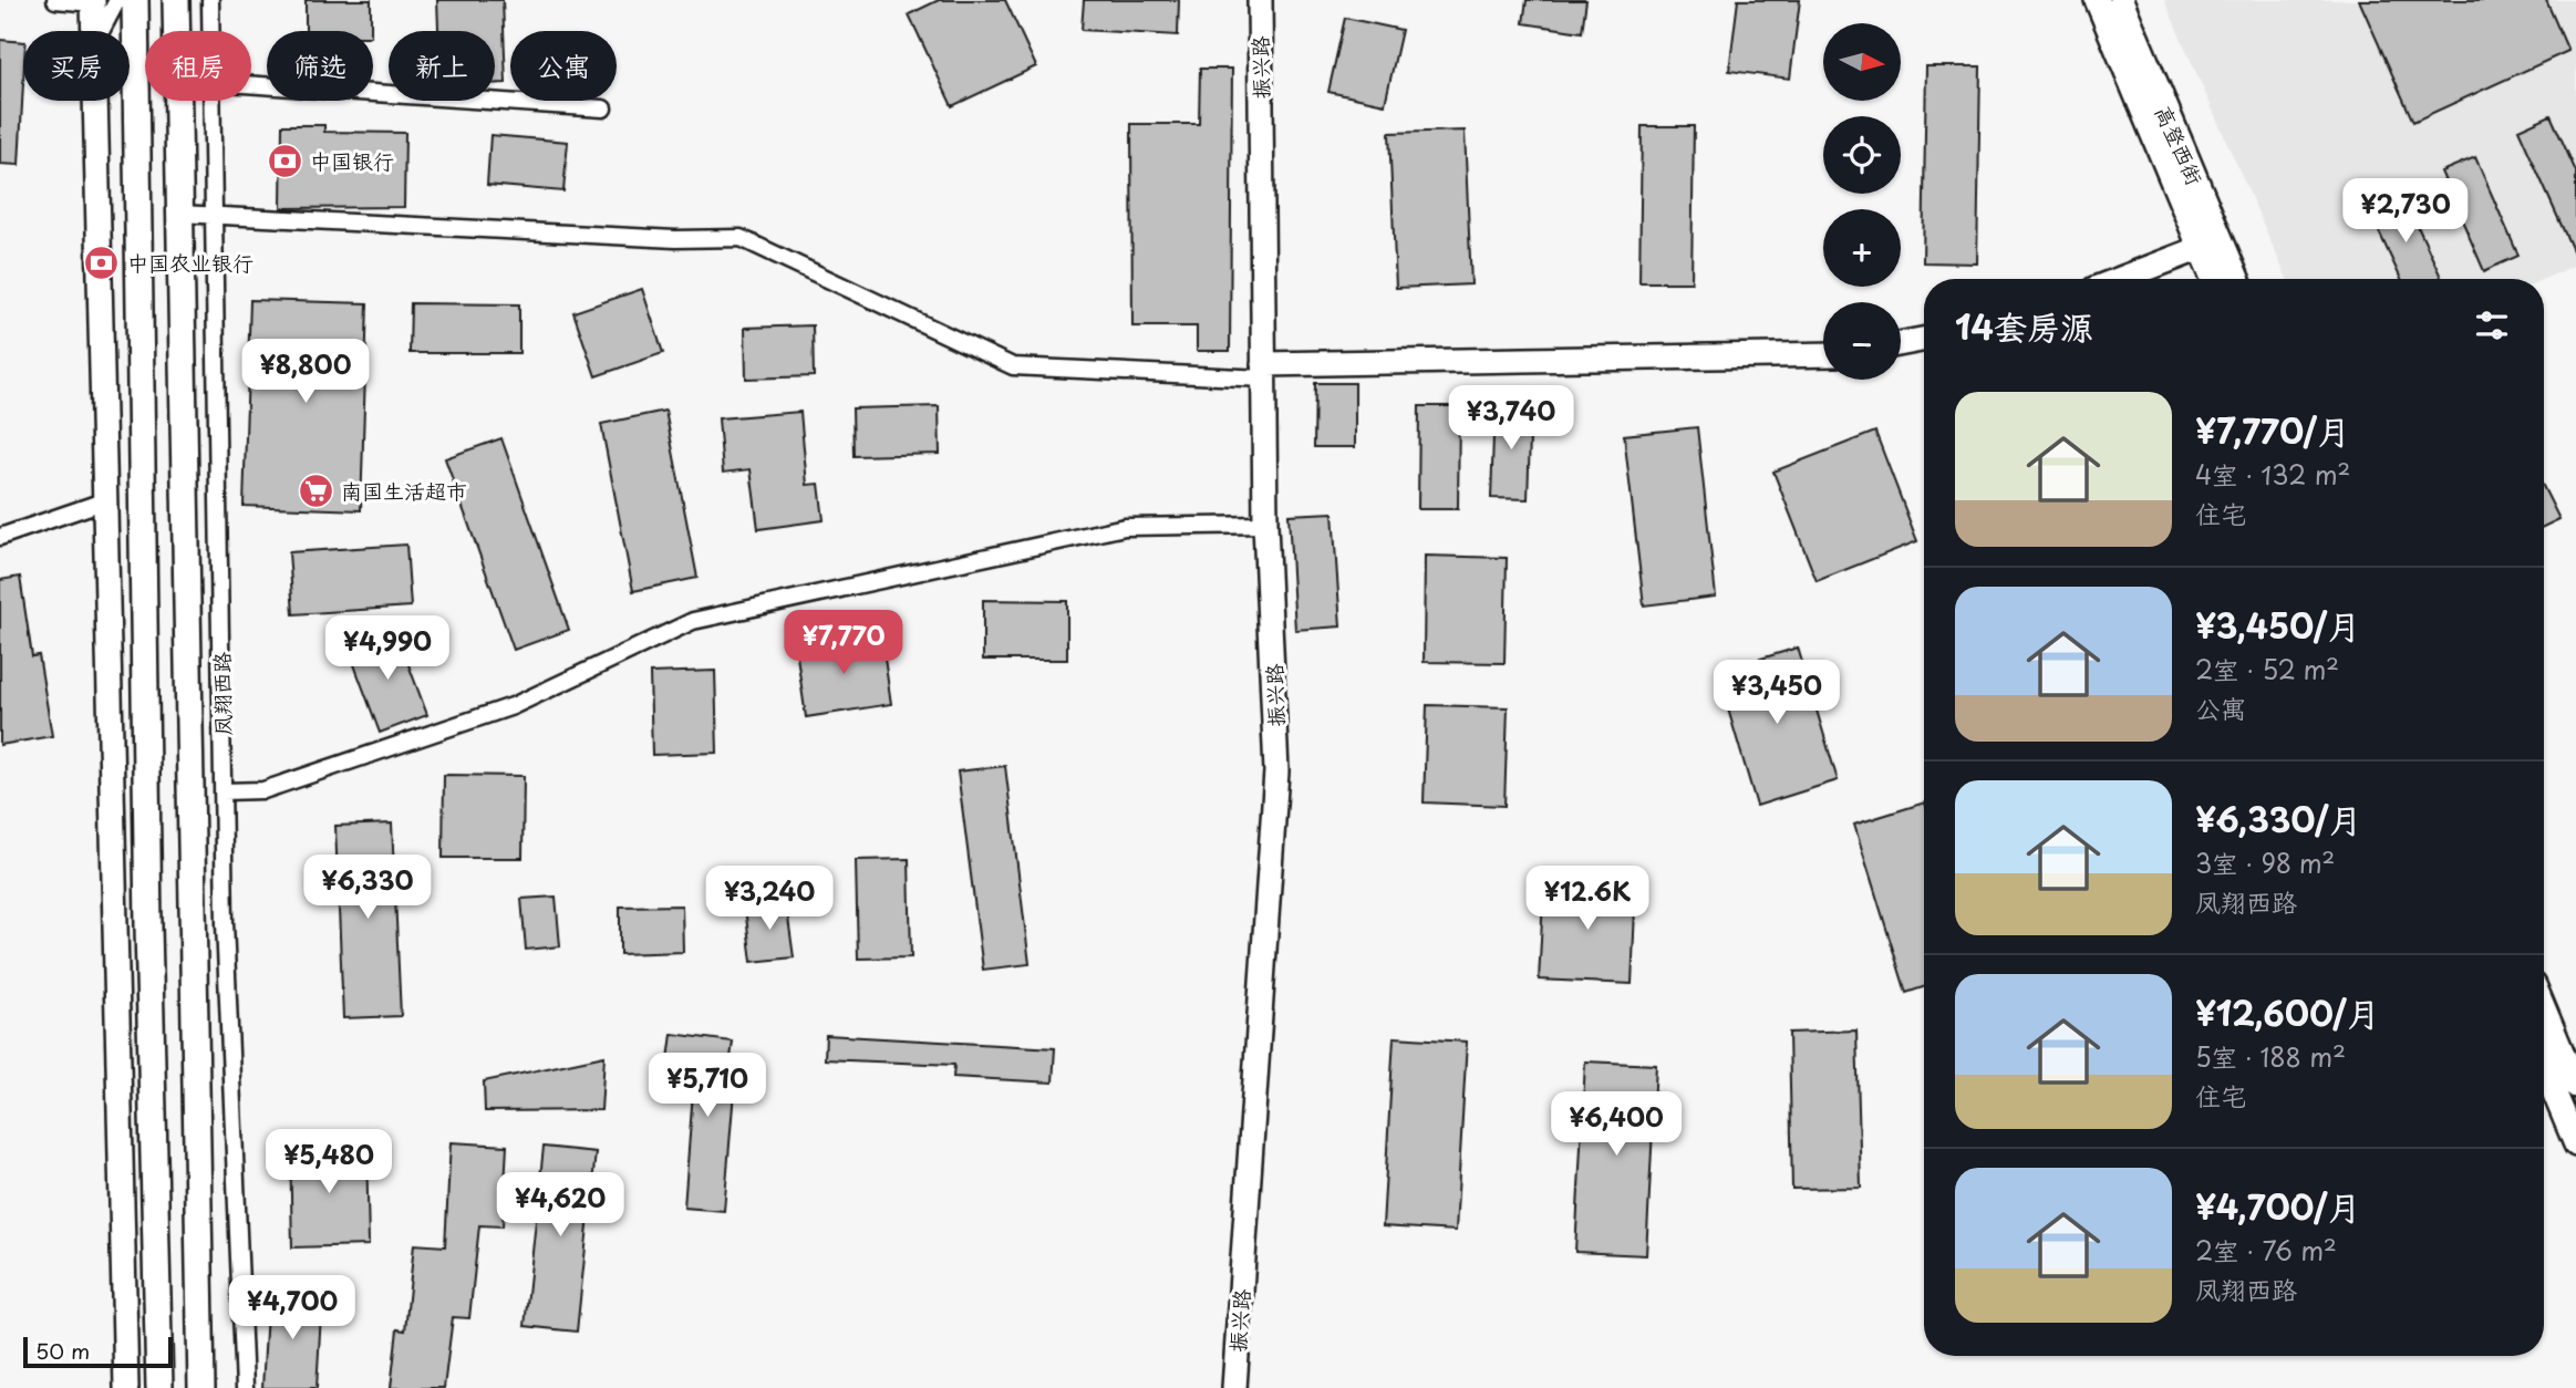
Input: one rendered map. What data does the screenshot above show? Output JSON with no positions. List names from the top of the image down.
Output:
{
  "streets": {
    "main road": ["凤翔西路"],
    "street": ["振兴路", "高登西街"]
  },
  "places": {
    "bank": ["中国银行", "中国农业银行"],
    "supermarket": ["南国生活超市"]
  },
  "scale_bar": "50 m",
  "north": "right",
  "page": {
    "map_buttons": ["+", "−"],
    "chip": [
      "买房",
      "租房",
      "筛选",
      "新上",
      "公寓"
    ],
    "price": [
      "¥2,730",
      "¥8,800",
      "¥3,740",
      "¥7,770",
      "¥4,990",
      "¥3,450",
      "¥6,330",
      "¥3,240",
      "¥12.6K",
      "¥5,710",
      "¥6,400",
      "¥5,480",
      "¥4,620",
      "¥4,700"
    ],
    "heading": "14套房源",
    "list": [
      {
        "name": "¥7,770/月",
        "note": "4室 · 132 m² · 住宅"
      },
      {
        "name": "¥3,450/月",
        "note": "2室 · 52 m² · 公寓"
      },
      {
        "name": "¥6,330/月",
        "note": "3室 · 98 m² · 凤翔西路"
      },
      {
        "name": "¥12,600/月",
        "note": "5室 · 188 m² · 住宅"
      },
      {
        "name": "¥4,700/月",
        "note": "2室 · 76 m² · 凤翔西路"
      }
    ],
    "scale": "50 m"
  }
}
